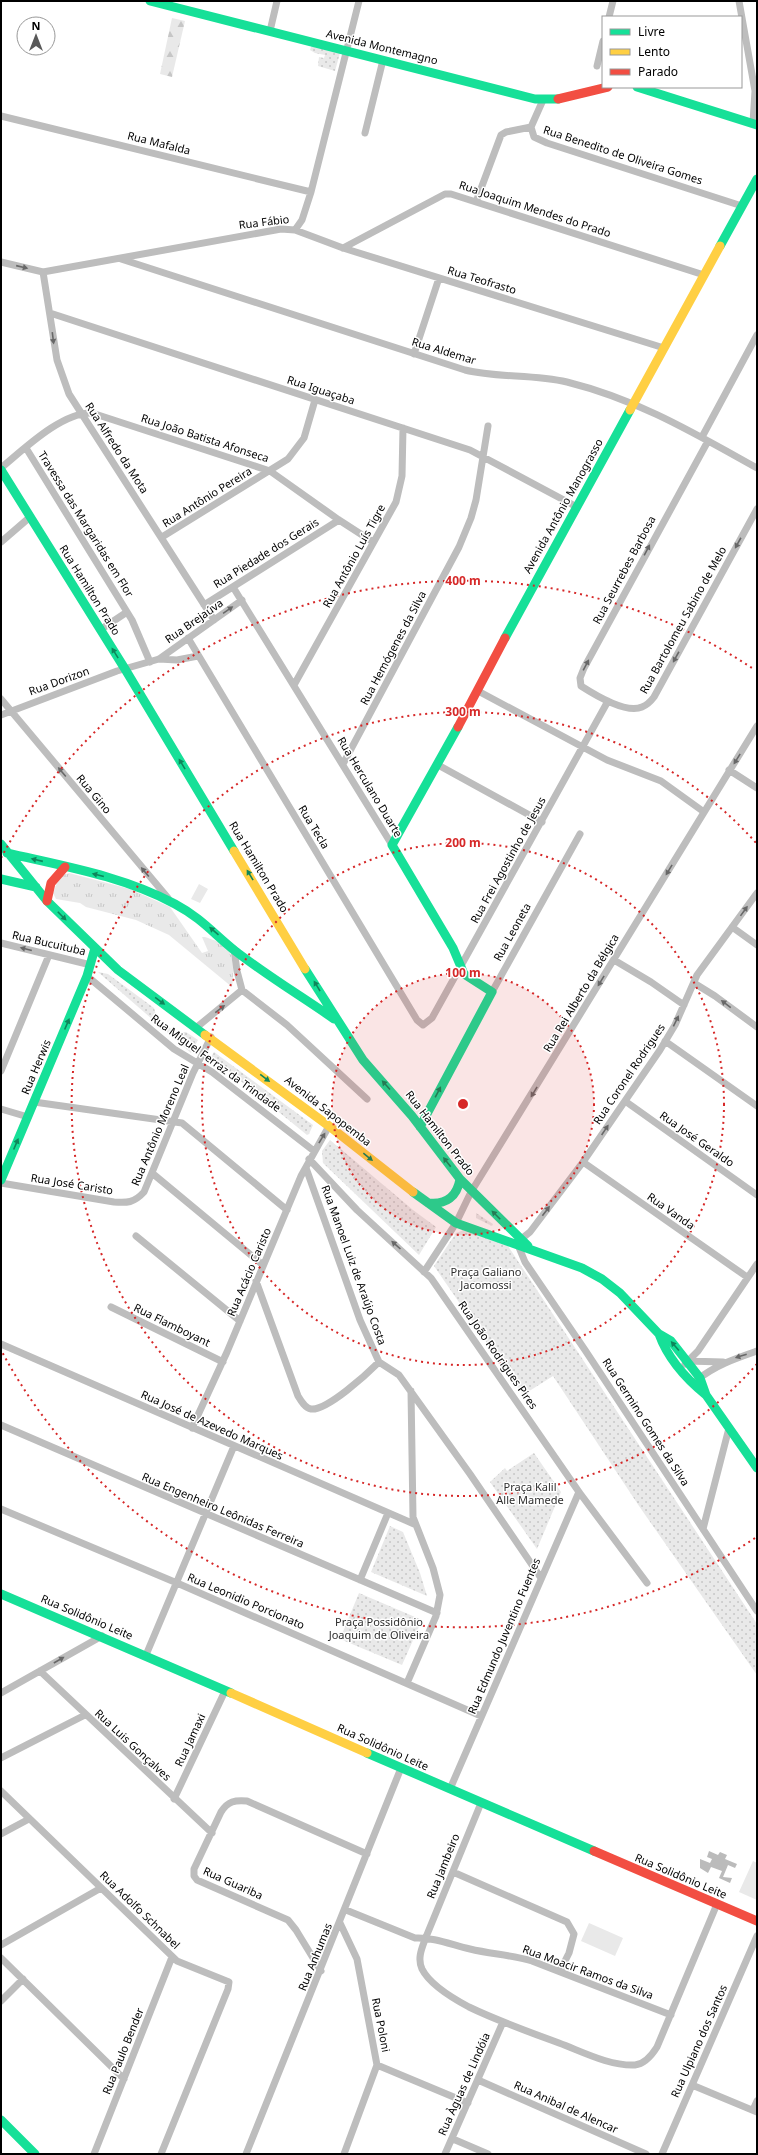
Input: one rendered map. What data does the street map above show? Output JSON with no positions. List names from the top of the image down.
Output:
{
  "streets": {
    "main road": [
      "Avenida Montemagno",
      "Avenida Antônio Manograsso",
      "Rua Hamilton Prado",
      "Rua Herculano Duarte",
      "Rua Leoneta",
      "Rua Herwis",
      "Avenida Sapopemba",
      "Rua Solidônio Leite"
    ],
    "street": [
      "Rua Mafalda",
      "Rua Benedito de Oliveira Gomes",
      "Rua Joaquim Mendes do Prado",
      "Rua Fábio",
      "Rua Teofrasto",
      "Rua Aldemar",
      "Rua Iguaçaba",
      "Rua João Batista Afonseca",
      "Rua Alfredo da Mota",
      "Rua Antônio Pereira",
      "Travessa das Margaridas em Flor",
      "Rua Piedade dos Gerais",
      "Rua Antônio Luís Tigre",
      "Rua Seurrebes Barbosa",
      "Rua Bartolomeu Sabino de Melo",
      "Rua Brejaúva",
      "Rua Hemógenes da Silva",
      "Rua Dorizon",
      "Rua Gino",
      "Rua Tecla",
      "Rua Frei Agostinho de Jesus",
      "Rua Bucuituba",
      "Rua Rei Alberto da Bélgica",
      "Rua Miguel Ferraz da Trindade",
      "Rua Coronel Rodrigues",
      "Rua Antônio Moreno Leal",
      "Rua José Geraldo",
      "Rua José Caristo",
      "Rua Vanda",
      "Rua Manoel Luiz de Araújo Costa",
      "Rua Acácio Caristo",
      "Rua Flamboyant",
      "Rua João Rodrigues Pires",
      "Rua Germino Gomes da Silva",
      "Rua José de Azevedo Marques",
      "Rua Engenheiro Leônidas Ferreira",
      "Rua Leonidio Porcionato",
      "Rua Edmundo Juventino Fuentes",
      "Rua Jamaxi",
      "Rua Luis Gonçalves",
      "Rua Jambeiro",
      "Rua Guariba",
      "Rua Adolfo Schnabel",
      "Rua Anhumas",
      "Rua Moacir Ramos da Silva",
      "Rua Poloni",
      "Rua Ulpiano dos Santos",
      "Rua Paulo Bender",
      "Rua Àguas de Lindóia",
      "Rua Anibal de Alencar"
    ]
  },
  "crossings": [
    ["Avenida Montemagno", "Rua Benedito de Oliveira Gomes"],
    ["Avenida Montemagno", "Rua Fábio"],
    ["Rua Mafalda", "Rua Fábio"],
    ["Rua Benedito de Oliveira Gomes", "Avenida Antônio Manograsso"],
    ["Rua Joaquim Mendes do Prado", "Rua Teofrasto"],
    ["Rua Joaquim Mendes do Prado", "Avenida Antônio Manograsso"],
    ["Rua Fábio", "Rua Teofrasto"],
    ["Rua Fábio", "Rua Aldemar"],
    ["Rua Fábio", "Rua Alfredo da Mota"],
    ["Rua Teofrasto", "Avenida Antônio Manograsso"],
    ["Rua Aldemar", "Avenida Antônio Manograsso"],
    ["Rua Aldemar", "Rua Seurrebes Barbosa"],
    ["Rua Iguaçaba", "Rua Alfredo da Mota"],
    ["Rua Iguaçaba", "Rua Antônio Pereira"],
    ["Rua Iguaçaba", "Avenida Antônio Manograsso"],
    ["Rua Iguaçaba", "Rua Antônio Luís Tigre"],
    ["Rua Iguaçaba", "Rua Hemógenes da Silva"],
    ["Rua João Batista Afonseca", "Rua Alfredo da Mota"],
    ["Rua João Batista Afonseca", "Rua Antônio Pereira"],
    ["Rua João Batista Afonseca", "Rua Piedade dos Gerais"],
    ["Rua João Batista Afonseca", "Rua Antônio Luís Tigre"],
    ["Rua Alfredo da Mota", "Rua Antônio Pereira"],
    ["Rua Alfredo da Mota", "Rua Piedade dos Gerais"],
    ["Rua Alfredo da Mota", "Rua Brejaúva"],
    ["Avenida Antônio Manograsso", "Rua Herculano Duarte"],
    ["Travessa das Margaridas em Flor", "Rua Hamilton Prado"],
    ["Travessa das Margaridas em Flor", "Rua Brejaúva"],
    ["Rua Piedade dos Gerais", "Rua Herculano Duarte"],
    ["Rua Antônio Luís Tigre", "Rua Herculano Duarte"],
    ["Rua Seurrebes Barbosa", "Rua Bartolomeu Sabino de Melo"],
    ["Rua Seurrebes Barbosa", "Rua Frei Agostinho de Jesus"],
    ["Rua Hamilton Prado", "Rua Brejaúva"],
    ["Rua Hamilton Prado", "Rua Dorizon"],
    ["Rua Hamilton Prado", "Rua Leoneta"],
    ["Rua Hamilton Prado", "Rua Rei Alberto da Bélgica"],
    ["Rua Hamilton Prado", "Rua Coronel Rodrigues"],
    ["Rua Hamilton Prado", "Avenida Sapopemba"],
    ["Rua Hamilton Prado", "Rua Germino Gomes da Silva"],
    ["Rua Bartolomeu Sabino de Melo", "Rua Frei Agostinho de Jesus"],
    ["Rua Brejaúva", "Rua Dorizon"],
    ["Rua Brejaúva", "Rua Herculano Duarte"],
    ["Rua Brejaúva", "Rua Tecla"],
    ["Rua Hemógenes da Silva", "Rua Herculano Duarte"],
    ["Rua Dorizon", "Rua Gino"],
    ["Rua Herculano Duarte", "Rua Frei Agostinho de Jesus"],
    ["Rua Herculano Duarte", "Rua Leoneta"],
    ["Rua Tecla", "Rua Frei Agostinho de Jesus"],
    ["Rua Bucuituba", "Rua Herwis"],
    ["Rua Rei Alberto da Bélgica", "Avenida Sapopemba"],
    ["Rua Rei Alberto da Bélgica", "Rua João Rodrigues Pires"],
    ["Rua Miguel Ferraz da Trindade", "Rua Herwis"],
    ["Rua Miguel Ferraz da Trindade", "Rua Antônio Moreno Leal"],
    ["Rua Miguel Ferraz da Trindade", "Rua Acácio Caristo"],
    ["Rua Herwis", "Avenida Sapopemba"],
    ["Rua Herwis", "Rua José Caristo"],
    ["Rua Coronel Rodrigues", "Avenida Sapopemba"],
    ["Rua Coronel Rodrigues", "Rua José Geraldo"],
    ["Rua Coronel Rodrigues", "Rua Vanda"],
    ["Rua Coronel Rodrigues", "Rua Germino Gomes da Silva"],
    ["Avenida Sapopemba", "Rua Antônio Moreno Leal"],
    ["Avenida Sapopemba", "Rua Acácio Caristo"],
    ["Avenida Sapopemba", "Rua Germino Gomes da Silva"],
    ["Rua Antônio Moreno Leal", "Rua José Caristo"],
    ["Rua Manoel Luiz de Araújo Costa", "Rua Acácio Caristo"],
    ["Rua Acácio Caristo", "Rua Flamboyant"],
    ["Rua Acácio Caristo", "Rua João Rodrigues Pires"],
    ["Rua Acácio Caristo", "Rua José de Azevedo Marques"],
    ["Rua João Rodrigues Pires", "Rua Edmundo Juventino Fuentes"],
    ["Rua Leonidio Porcionato", "Rua Edmundo Juventino Fuentes"],
    ["Rua Solidônio Leite", "Rua Edmundo Juventino Fuentes"],
    ["Rua Solidônio Leite", "Rua Jamaxi"],
    ["Rua Solidônio Leite", "Rua Jambeiro"],
    ["Rua Solidônio Leite", "Rua Anhumas"],
    ["Rua Jamaxi", "Rua Luis Gonçalves"],
    ["Rua Luis Gonçalves", "Rua Guariba"],
    ["Rua Jambeiro", "Rua Moacir Ramos da Silva"],
    ["Rua Jambeiro", "Rua Àguas de Lindóia"],
    ["Rua Guariba", "Rua Anhumas"],
    ["Rua Adolfo Schnabel", "Rua Paulo Bender"],
    ["Rua Anhumas", "Rua Moacir Ramos da Silva"],
    ["Rua Anhumas", "Rua Poloni"],
    ["Rua Àguas de Lindóia", "Rua Anibal de Alencar"]
  ],
  "one_way": [
    "Rua Seurrebes Barbosa",
    "Rua Hamilton Prado",
    "Rua Bartolomeu Sabino de Melo",
    "Rua Gino",
    "Rua Leoneta",
    "Rua Bucuituba",
    "Rua Rei Alberto da Bélgica",
    "Rua Herwis",
    "Rua Coronel Rodrigues",
    "Avenida Sapopemba"
  ],
  "parks": ["Praça Galiano Jacomossi", "Praça Kalil Alle Mamede", "Praça Possidônio Joaquim de Oliveira"],
  "legend": ["Livre", "Lento", "Parado"],
  "north": "top",
  "rings": [
    "400 m",
    "300 m",
    "200 m",
    "100 m"
  ]
}
